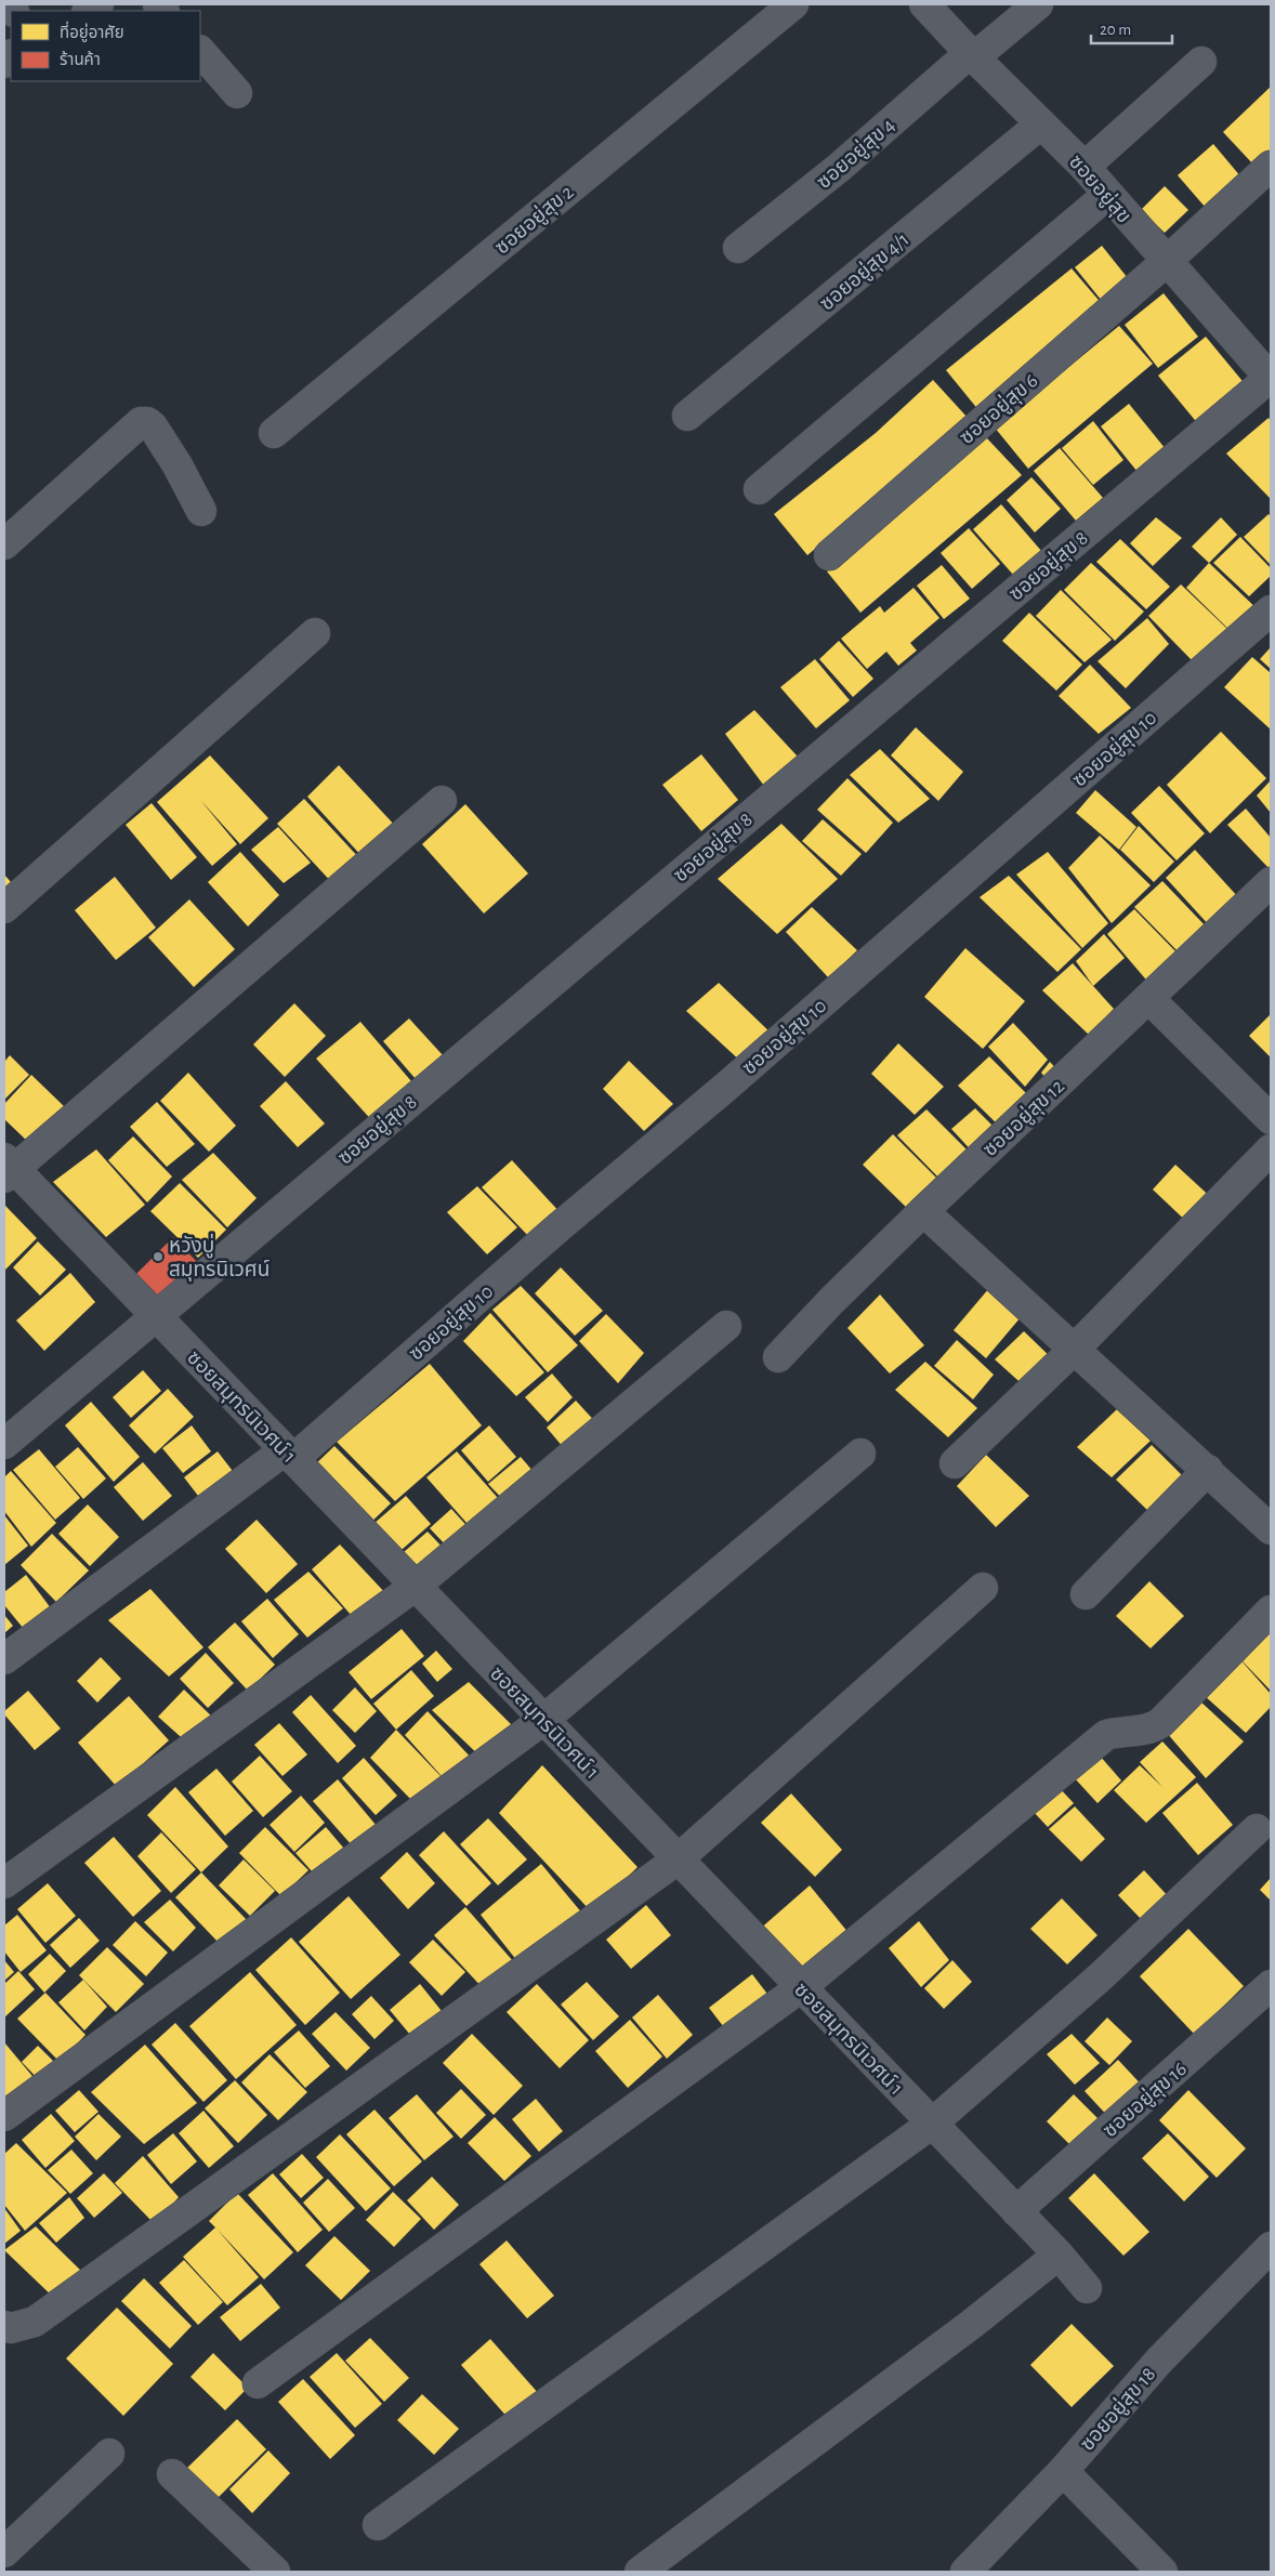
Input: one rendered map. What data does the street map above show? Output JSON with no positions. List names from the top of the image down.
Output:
{
  "streets": {
    "street": [
      "ซอยอยู่สุข 4",
      "ซอยอยู่สุข",
      "ซอยอยู่สุข 2",
      "ซอยอยู่สุข 4/1",
      "ซอยอยู่สุข 6",
      "ซอยอยู่สุข 8",
      "ซอยอยู่สุข 10",
      "ซอยอยู่สุข 12",
      "ซอยสมุทรนิเวศน์ 1",
      "ซอยอยู่สุข 16",
      "ซอยอยู่สุข 18"
    ]
  },
  "crossings": [
    ["ซอยอยู่สุข 4", "ซอยอยู่สุข"],
    ["ซอยอยู่สุข", "ซอยอยู่สุข 4/1"],
    ["ซอยอยู่สุข", "ซอยอยู่สุข 6"],
    ["ซอยอยู่สุข", "ซอยอยู่สุข 8"],
    ["ซอยอยู่สุข 8", "ซอยสมุทรนิเวศน์ 1"],
    ["ซอยอยู่สุข 10", "ซอยสมุทรนิเวศน์ 1"],
    ["ซอยสมุทรนิเวศน์ 1", "ซอยอยู่สุข 16"]
  ],
  "places": ["หวังบู่ สมุทรนิเวศน์"],
  "legend": ["ที่อยู่อาศัย", "ร้านค้า"],
  "scale_bar": "20 m"
}
